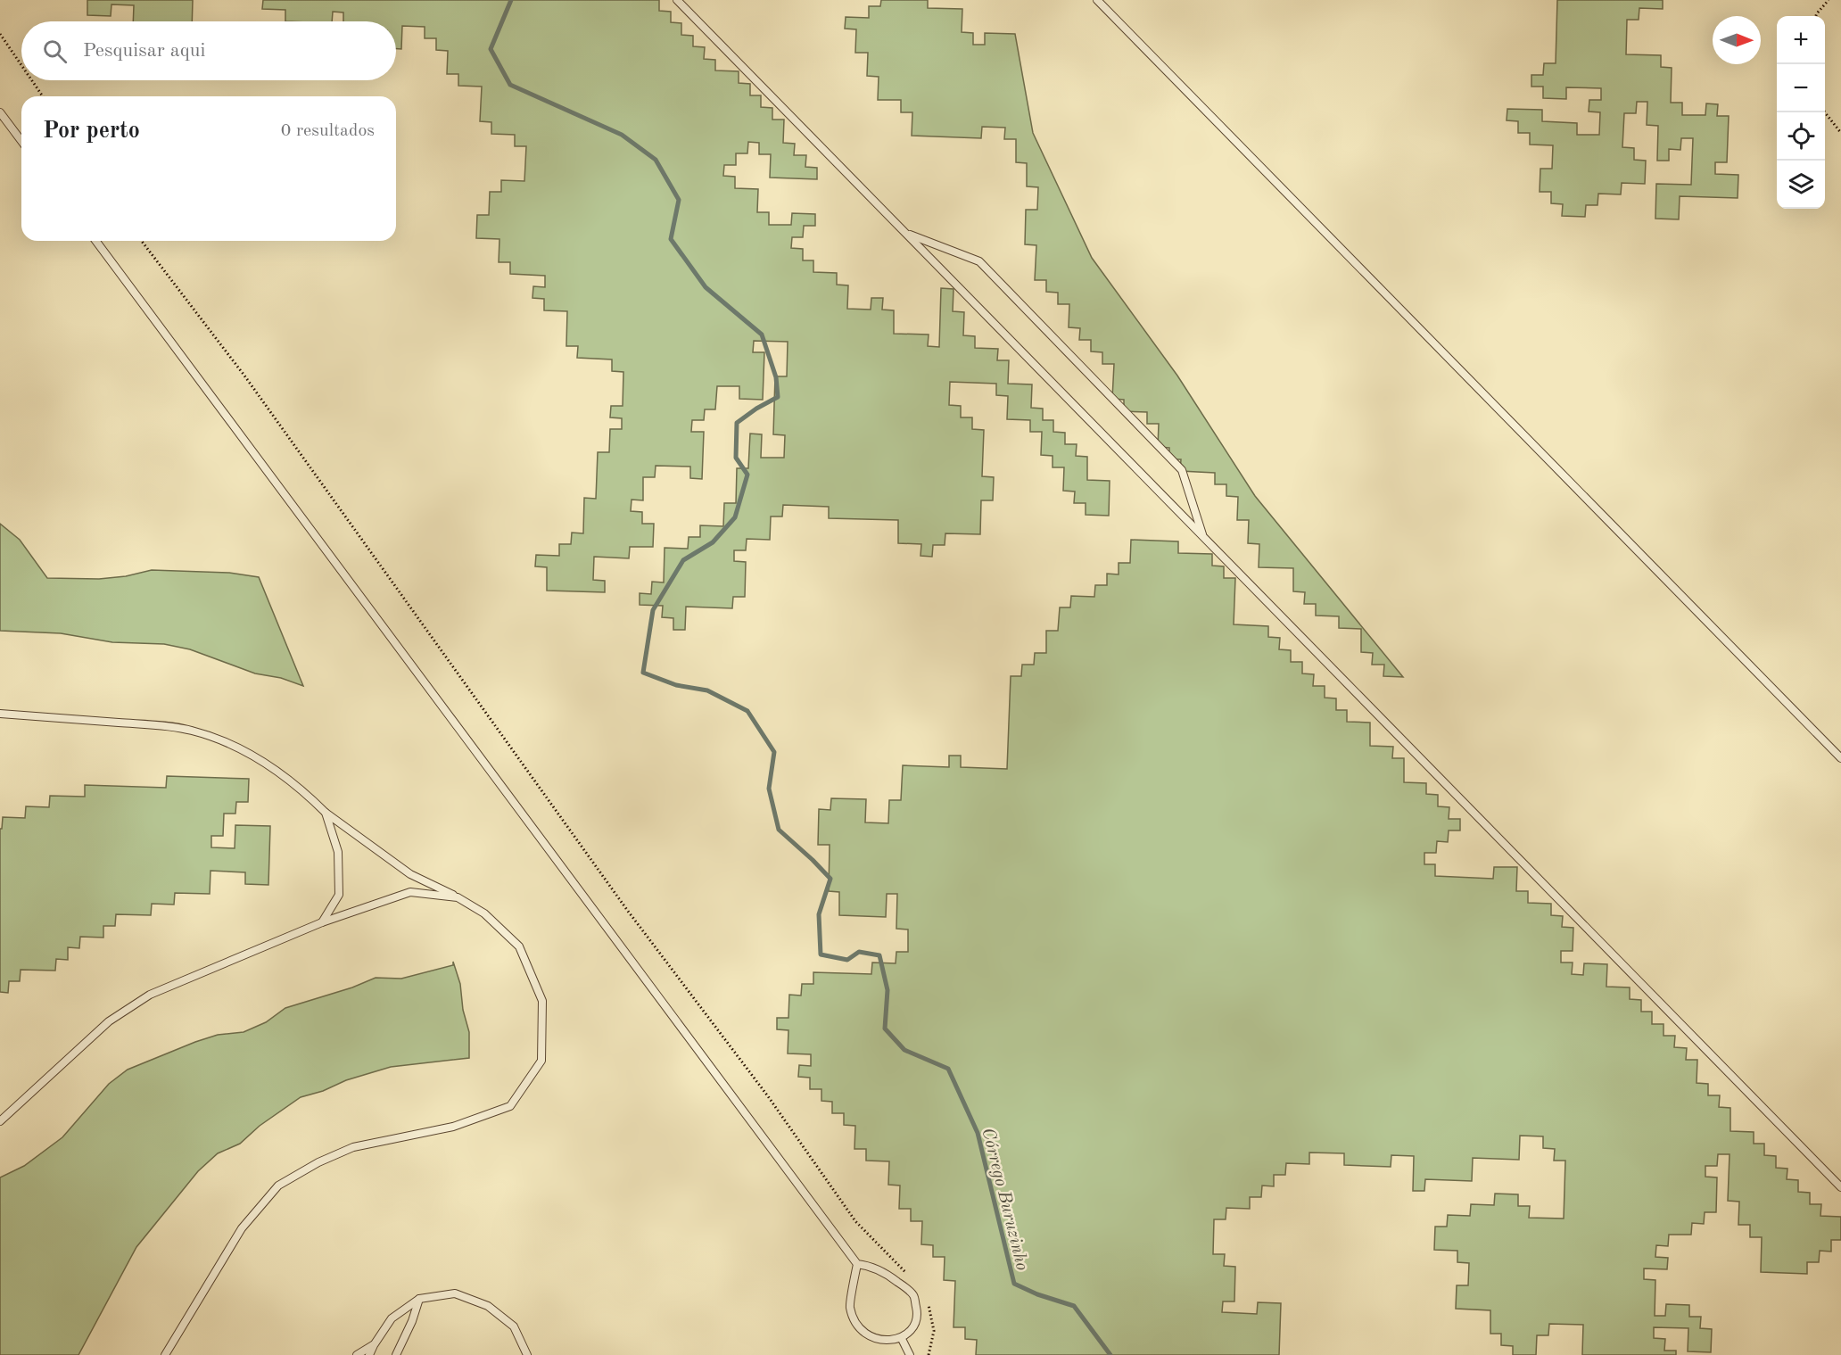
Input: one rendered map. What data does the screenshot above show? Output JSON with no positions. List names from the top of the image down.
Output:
{
  "water": ["Córrego Buruzinho"],
  "north": "right",
  "page": {
    "map_buttons": ["+", "−"],
    "search": "Pesquisar aqui",
    "heading": ["Por perto", "0 resultados"]
  }
}
